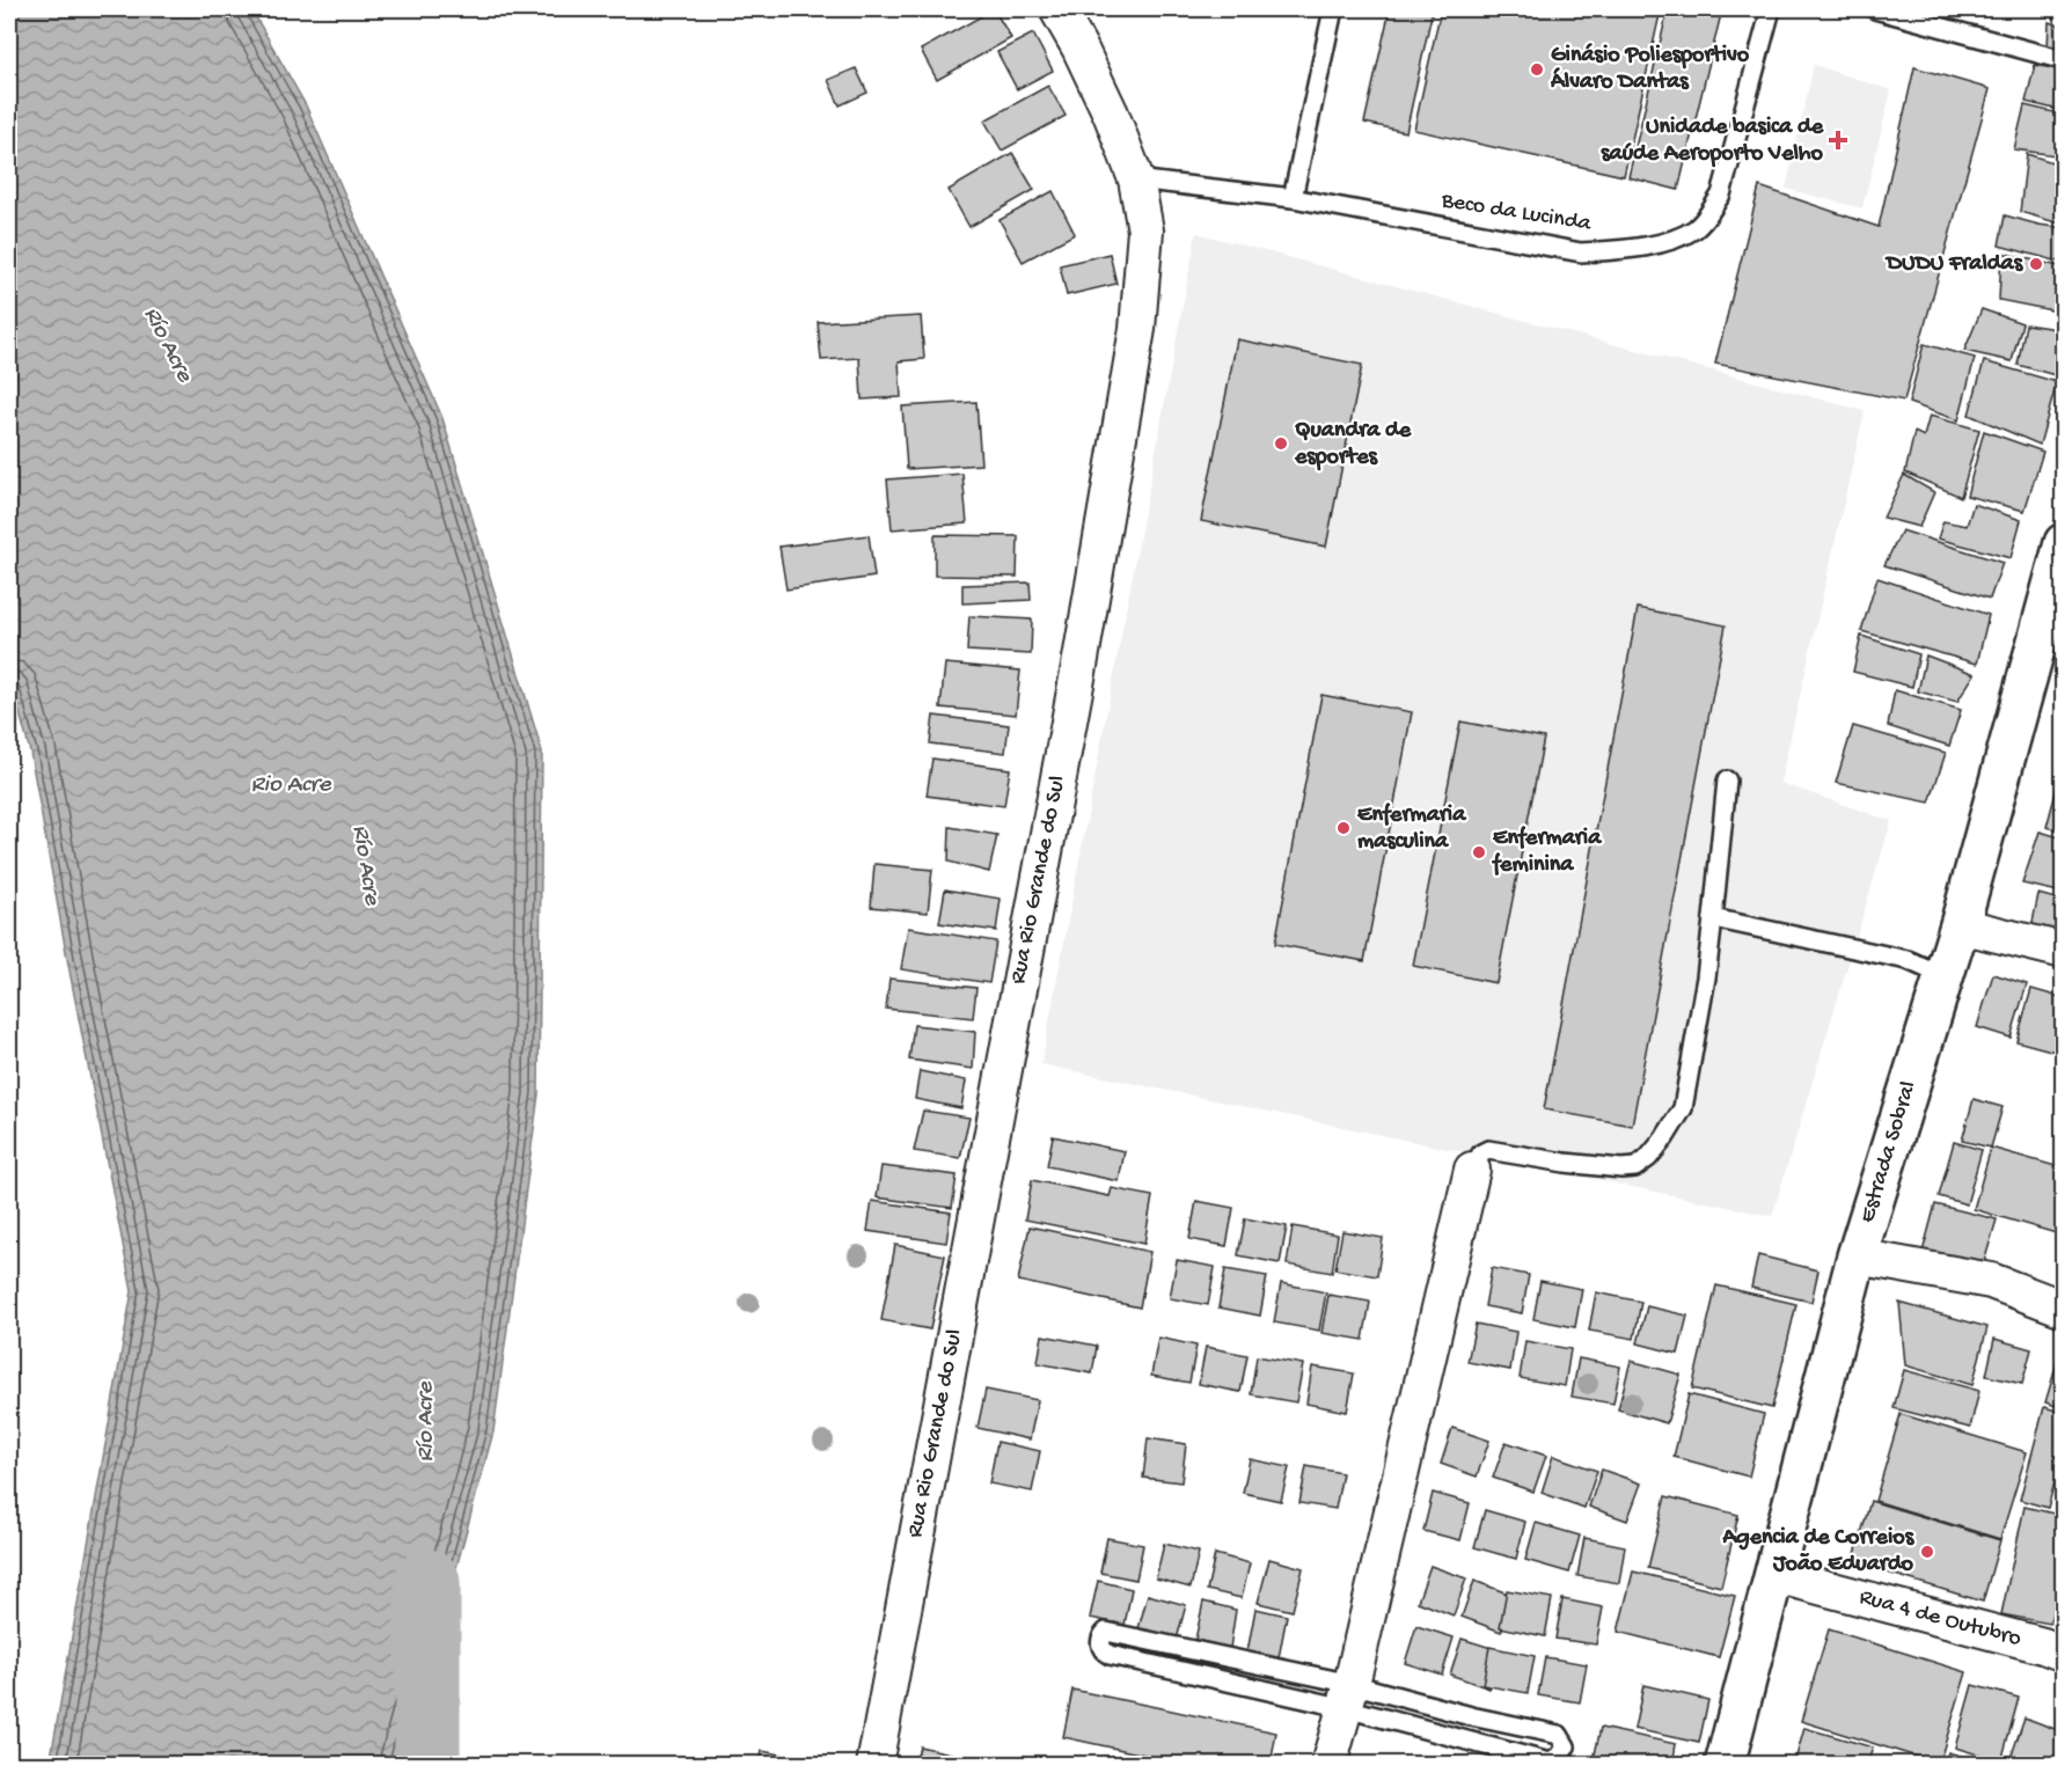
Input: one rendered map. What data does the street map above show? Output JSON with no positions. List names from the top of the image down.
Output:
{
  "streets": {
    "street": ["Rua Rio Grande do Sul", "Estrada Sobral", "Rua 4 de Outubro"],
    "lane": ["Beco da Lucinda"]
  },
  "crossings": [
    ["Beco da Lucinda", "Rua Rio Grande do Sul"],
    ["Estrada Sobral", "Rua 4 de Outubro"]
  ],
  "water": ["Río Acre", "Rio Acre"],
  "places": {
    "other": [
      "Ginásio Poliesportivo Álvaro Dantas",
      "DUDU Fraldas",
      "Quandra de esportes",
      "Enfermaria masculina",
      "Enfermaria feminina",
      "Agencia de Correios João Eduardo"
    ],
    "health": ["Unidade basica de saúde Aeroporto Velho"]
  }
}
